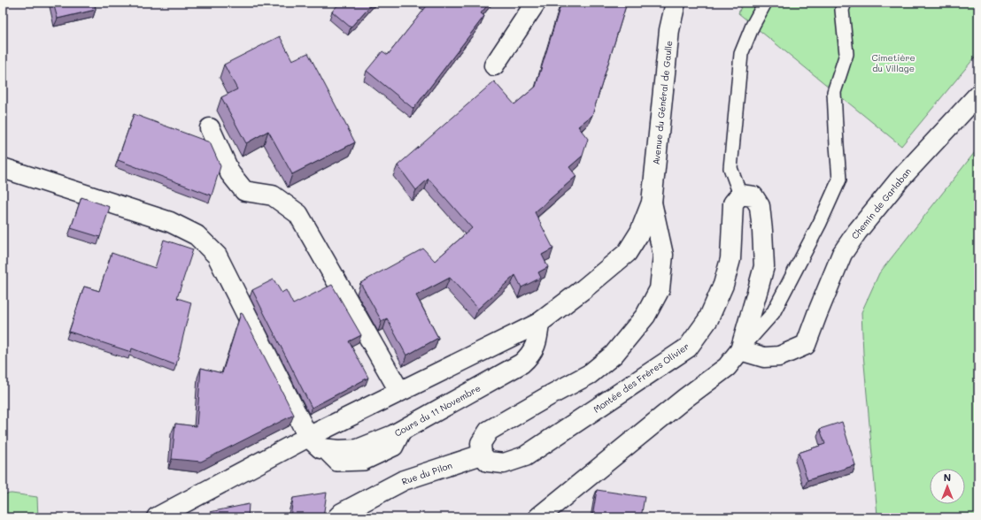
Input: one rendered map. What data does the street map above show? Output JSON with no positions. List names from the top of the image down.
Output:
{
  "streets": {
    "street": [
      "Avenue du Général de Gaulle",
      "Chemin de Garlaban",
      "Montée des Frères Olivier",
      "Cours du 11 Novembre",
      "Rue du Pilon"
    ]
  },
  "crossings": [
    ["Montée des Frères Olivier", "Rue du Pilon"]
  ],
  "parks": ["Cimetière du Village"],
  "north": "top"
}
